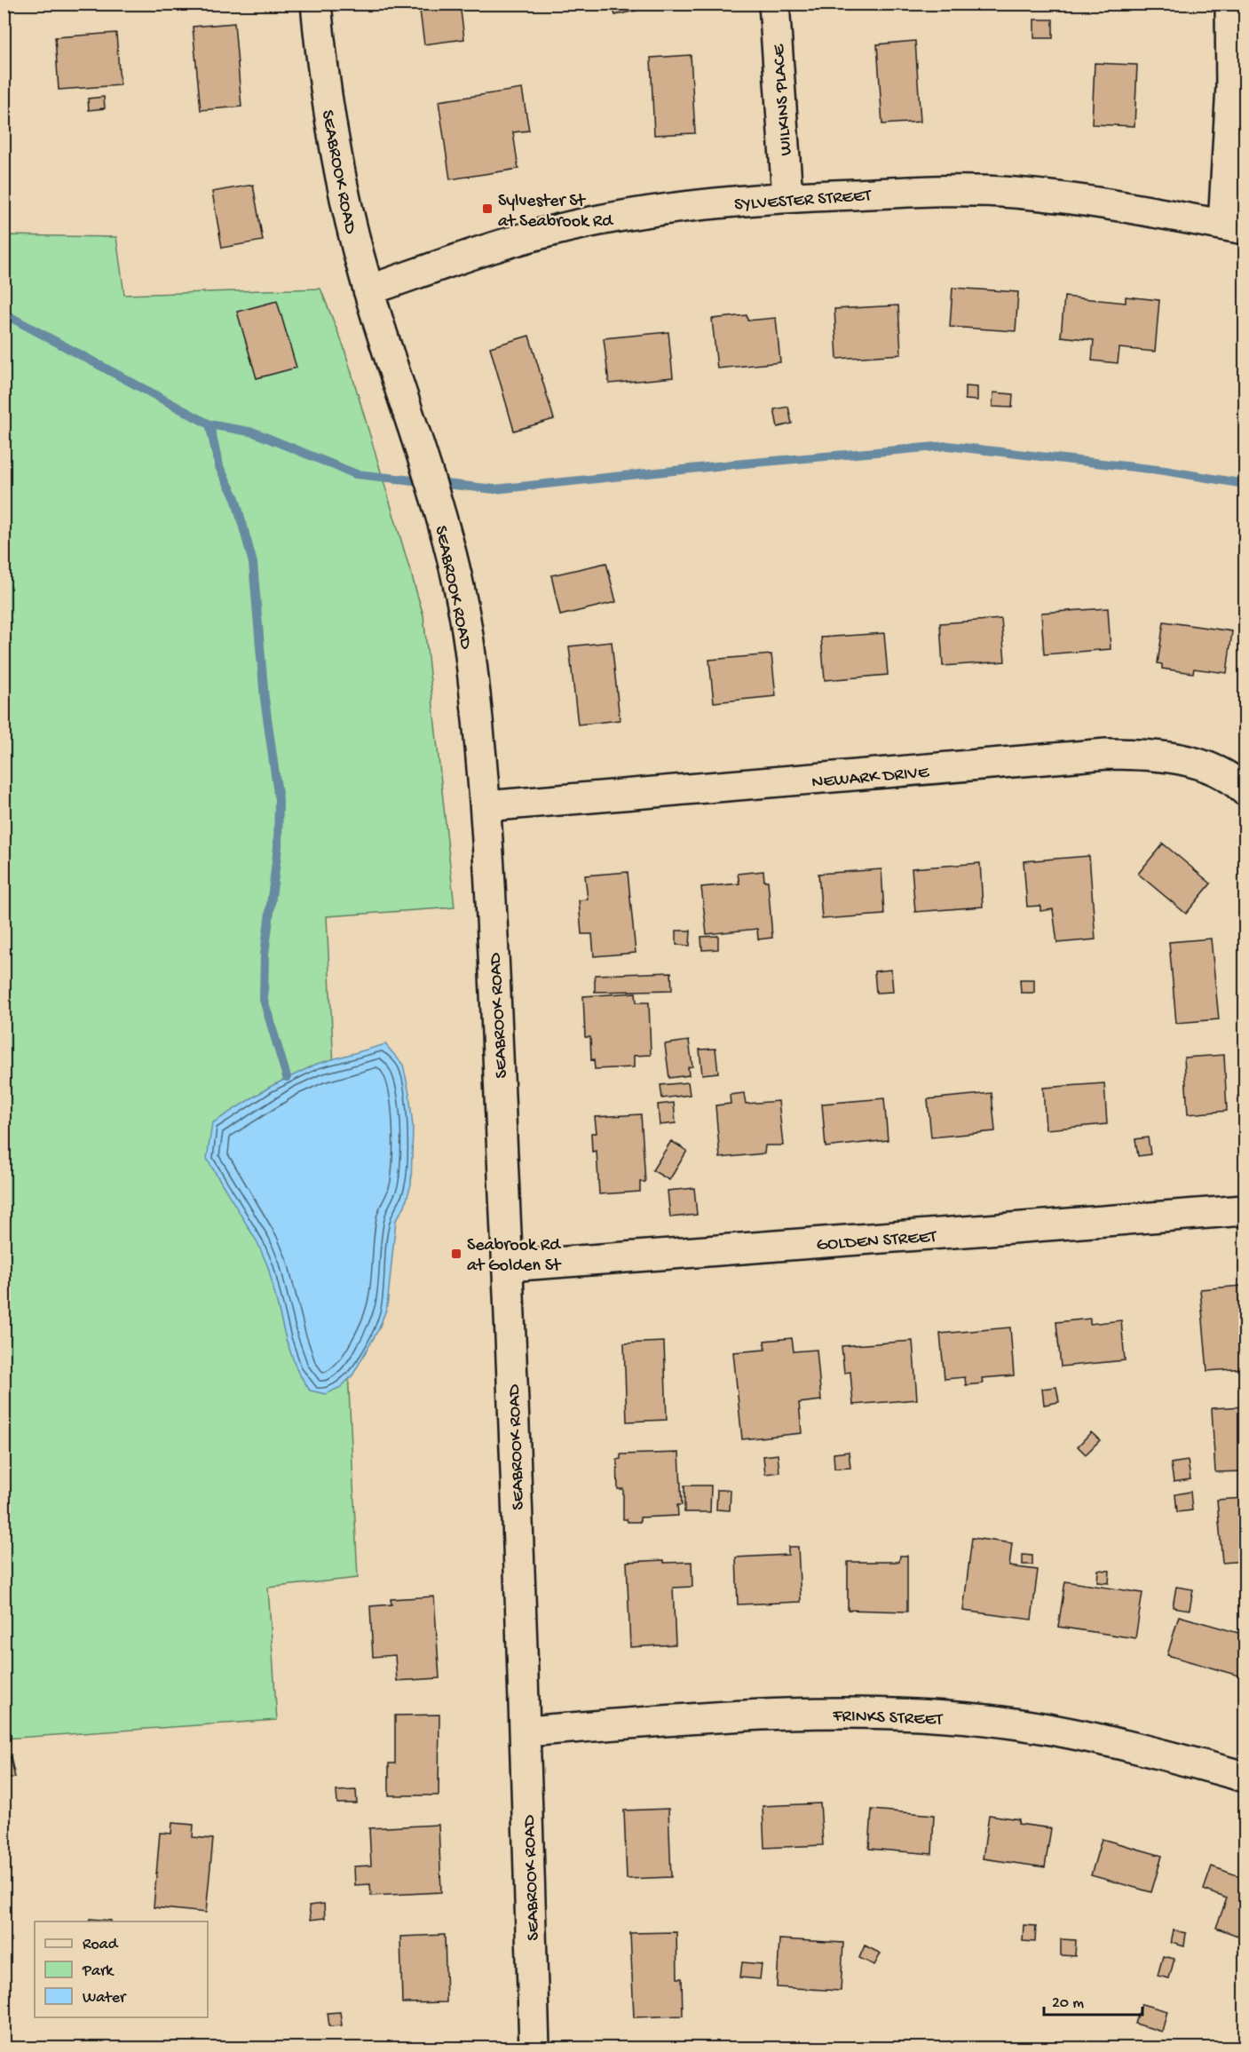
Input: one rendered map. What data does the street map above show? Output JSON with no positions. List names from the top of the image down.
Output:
{
  "streets": {
    "street": [
      "WILKINS PLACE",
      "SEABROOK ROAD",
      "SYLVESTER STREET",
      "NEWARK DRIVE",
      "GOLDEN STREET",
      "FRINKS STREET"
    ]
  },
  "crossings": [
    ["WILKINS PLACE", "SYLVESTER STREET"],
    ["SEABROOK ROAD", "SYLVESTER STREET"],
    ["SEABROOK ROAD", "NEWARK DRIVE"],
    ["SEABROOK ROAD", "GOLDEN STREET"],
    ["SEABROOK ROAD", "FRINKS STREET"]
  ],
  "places": {
    "transit": ["Sylvester St at Seabrook Rd", "Seabrook Rd at Golden St"]
  },
  "legend": ["Road", "Park", "Water"],
  "scale_bar": "20 m"
}
